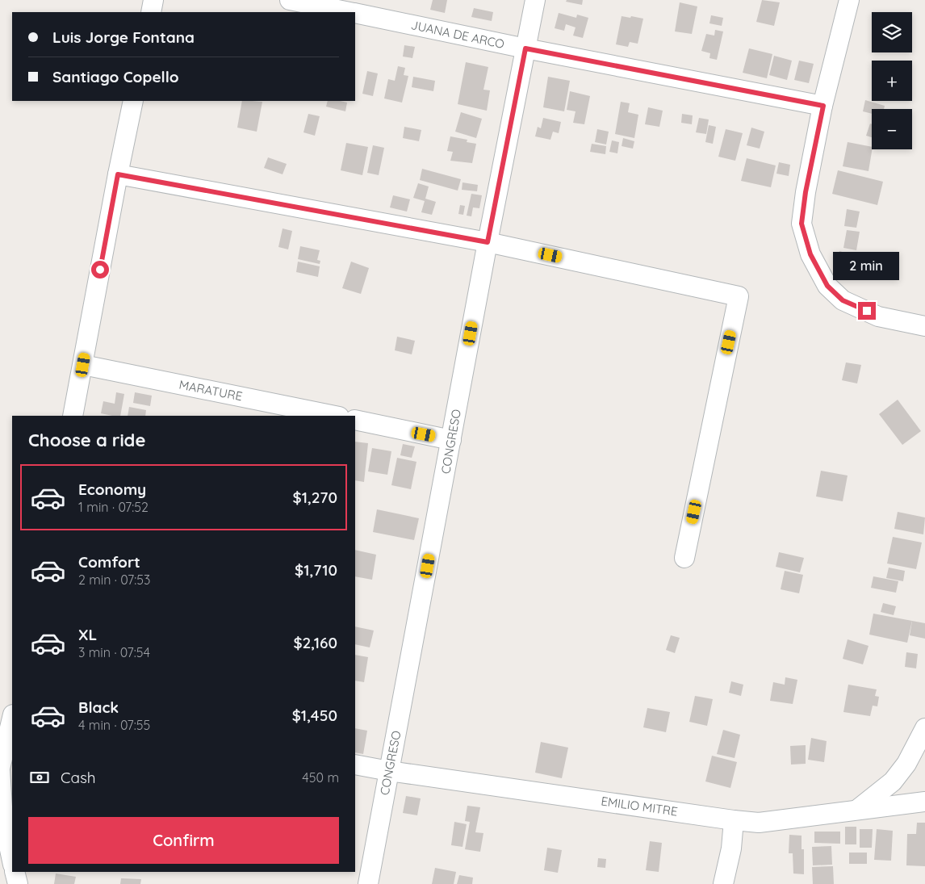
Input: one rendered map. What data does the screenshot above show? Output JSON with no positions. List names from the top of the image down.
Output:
{
  "streets": {
    "street": [
      "JUANA DE ARCO",
      "MARATURE",
      "CONGRESO",
      "EMILIO MITRE"
    ]
  },
  "crossings": [
    ["JUANA DE ARCO", "CONGRESO"],
    ["CONGRESO", "EMILIO MITRE"]
  ],
  "page": {
    "map_buttons": ["+", "−"],
    "banner": ["Luis Jorge Fontana", "Santiago Copello"],
    "bubble": "2 min",
    "heading": "Choose a ride",
    "list": [
      {
        "name": "Economy",
        "note": "1 min · 07:52",
        "value": "$1,270"
      },
      {
        "name": "Comfort",
        "note": "2 min · 07:53",
        "value": "$1,710"
      },
      {
        "name": "XL",
        "note": "3 min · 07:54",
        "value": "$2,160"
      },
      {
        "name": "Black",
        "note": "4 min · 07:55",
        "value": "$1,450"
      }
    ],
    "pay": ["Cash", "450 m"],
    "buttons": "Confirm"
  }
}
